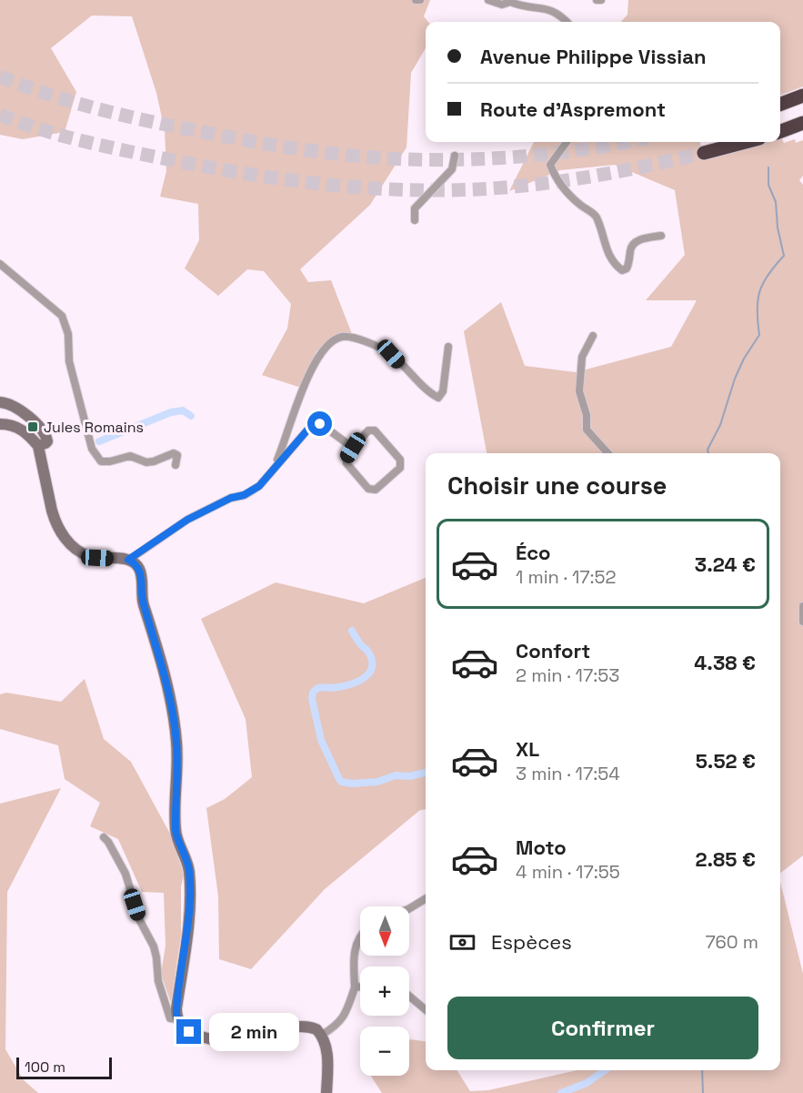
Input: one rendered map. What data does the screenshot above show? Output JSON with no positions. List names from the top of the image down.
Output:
{
  "places": {
    "transit": ["Jules Romains"]
  },
  "scale_bar": "100 m",
  "north": "bottom",
  "page": {
    "banner": ["Avenue Philippe Vissian", "Route d'Aspremont"],
    "heading": "Choisir une course",
    "list": [
      {
        "name": "Éco",
        "note": "1 min · 17:52",
        "value": "3.24 €"
      },
      {
        "name": "Confort",
        "note": "2 min · 17:53",
        "value": "4.38 €"
      },
      {
        "name": "XL",
        "note": "3 min · 17:54",
        "value": "5.52 €"
      },
      {
        "name": "Moto",
        "note": "4 min · 17:55",
        "value": "2.85 €"
      }
    ],
    "map_buttons": ["+", "−"],
    "pay": ["Espèces", "760 m"],
    "buttons": "Confirmer",
    "bubble": "2 min",
    "scale": "100 m"
  }
}
